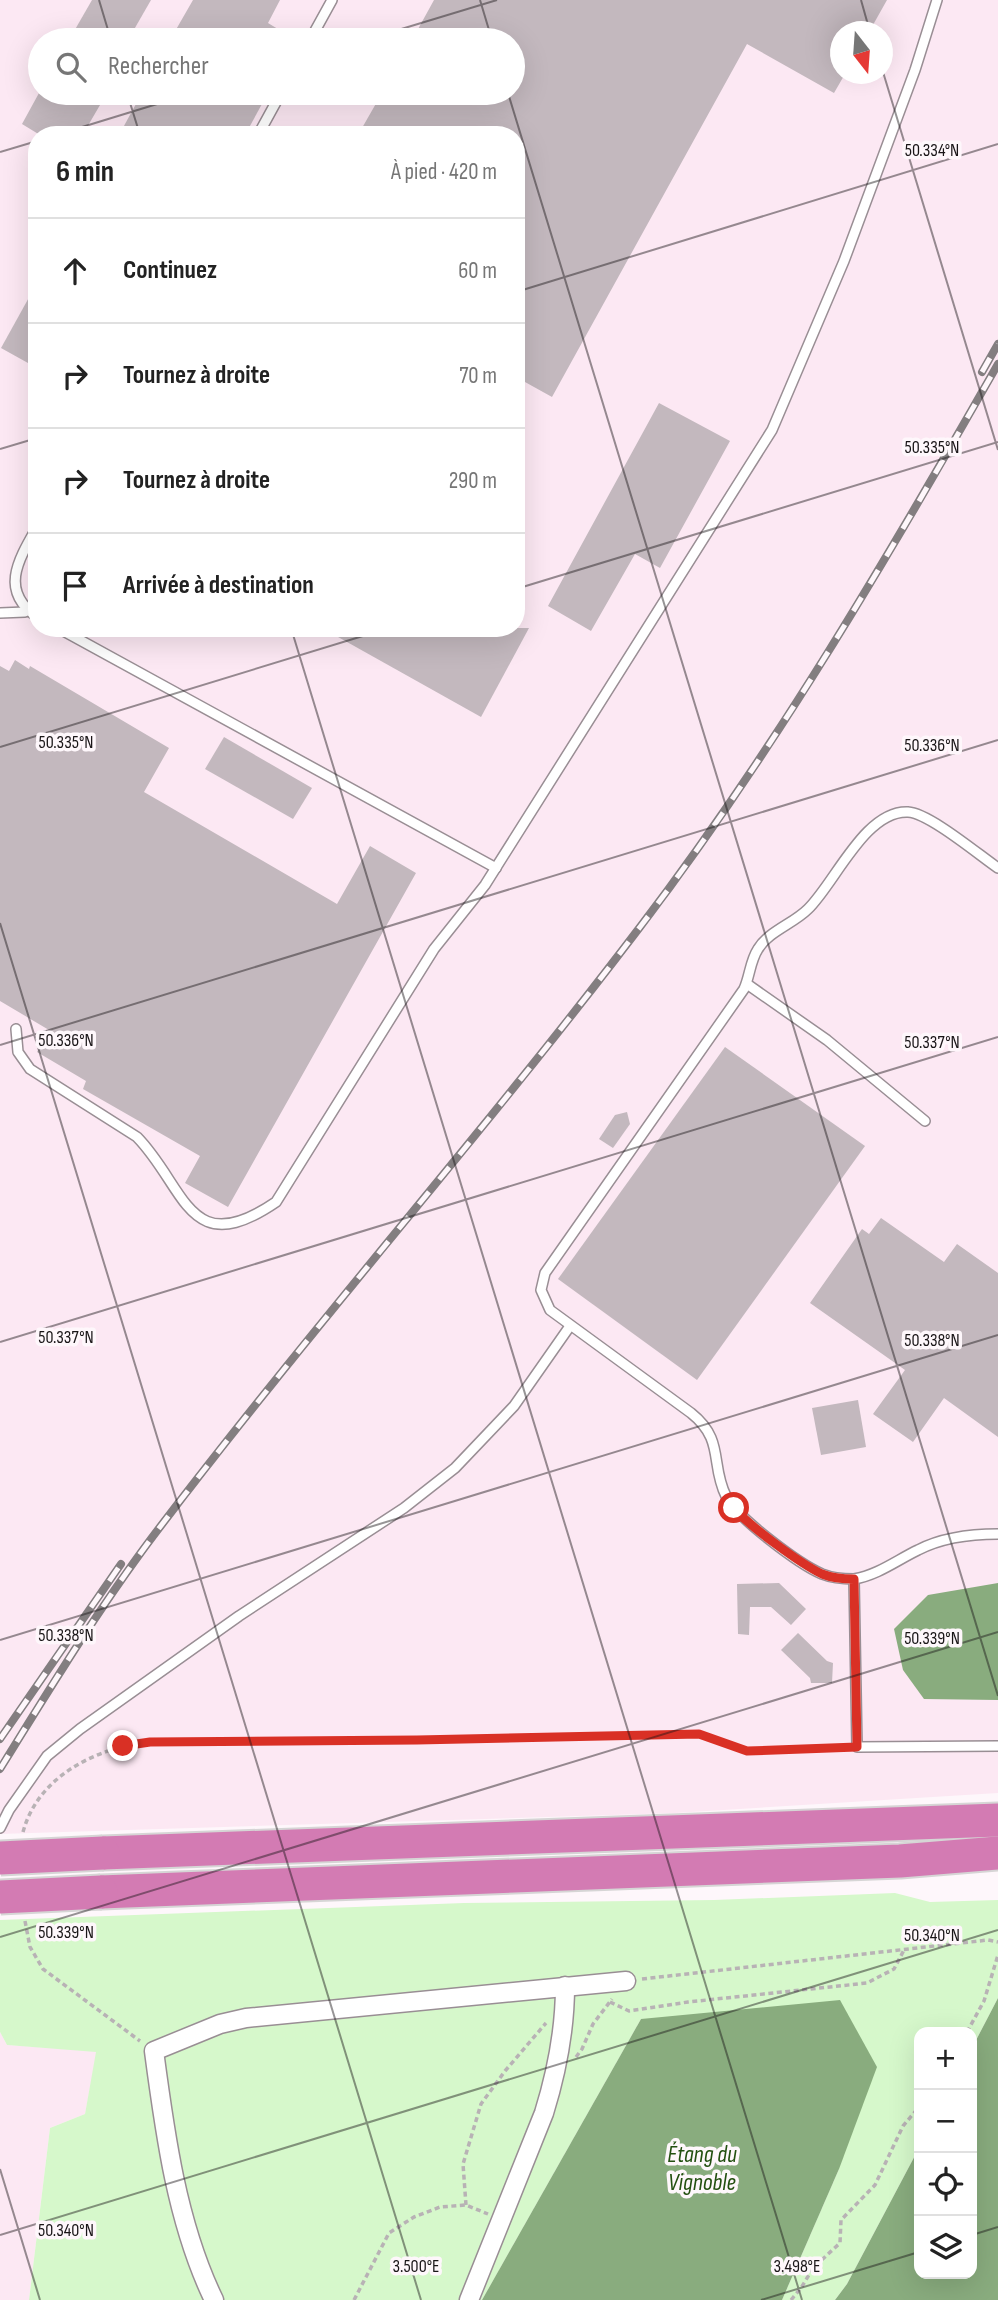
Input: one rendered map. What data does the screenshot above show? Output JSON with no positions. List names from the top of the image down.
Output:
{
  "water": ["Étang du Vignoble"],
  "north": "bottom",
  "page": {
    "search": "Rechercher",
    "heading": ["6 min", "À pied · 420 m"],
    "list": [
      ["Continuez", "60 m"],
      ["Tournez à droite", "70 m"],
      ["Tournez à droite", "290 m"],
      "Arrivée à destination"
    ],
    "map_buttons": ["+", "−"]
  },
  "coordinates": [
    "50.334°N",
    "50.335°N",
    "50.336°N",
    "50.337°N",
    "50.338°N",
    "50.339°N",
    "50.340°N",
    "3.500°E",
    "3.498°E"
  ]
}
